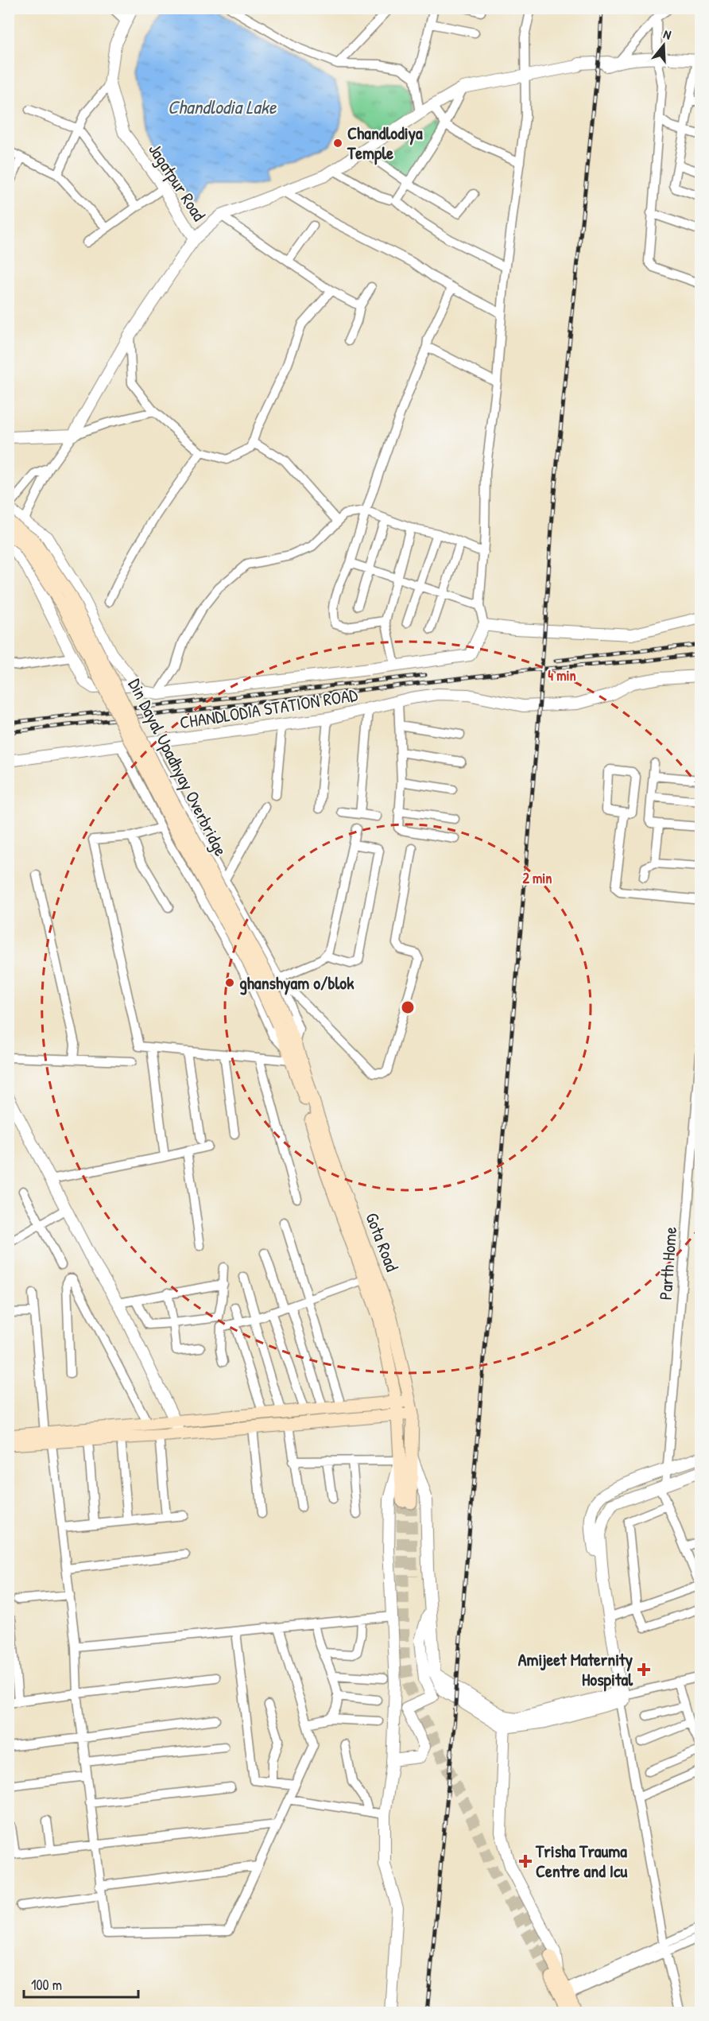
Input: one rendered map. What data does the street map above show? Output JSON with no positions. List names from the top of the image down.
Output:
{
  "streets": {
    "main road": ["Din Dayal Upadhyay Overbridge", "Gota Road"],
    "street": ["Jagatpur Road", "CHANDLODIA STATION ROAD", "Parth Home"]
  },
  "crossings": [
    ["Din Dayal Upadhyay Overbridge", "Gota Road"]
  ],
  "water": ["Chandlodia Lake"],
  "places": {
    "other": ["Chandlodiya Temple", "ghanshyam o/blok"],
    "health": ["Amijeet Maternity Hospital", "Trisha Trauma Centre and Icu"]
  },
  "scale_bar": "100 m",
  "north": "top",
  "rings": ["4 min", "2 min"]
}
